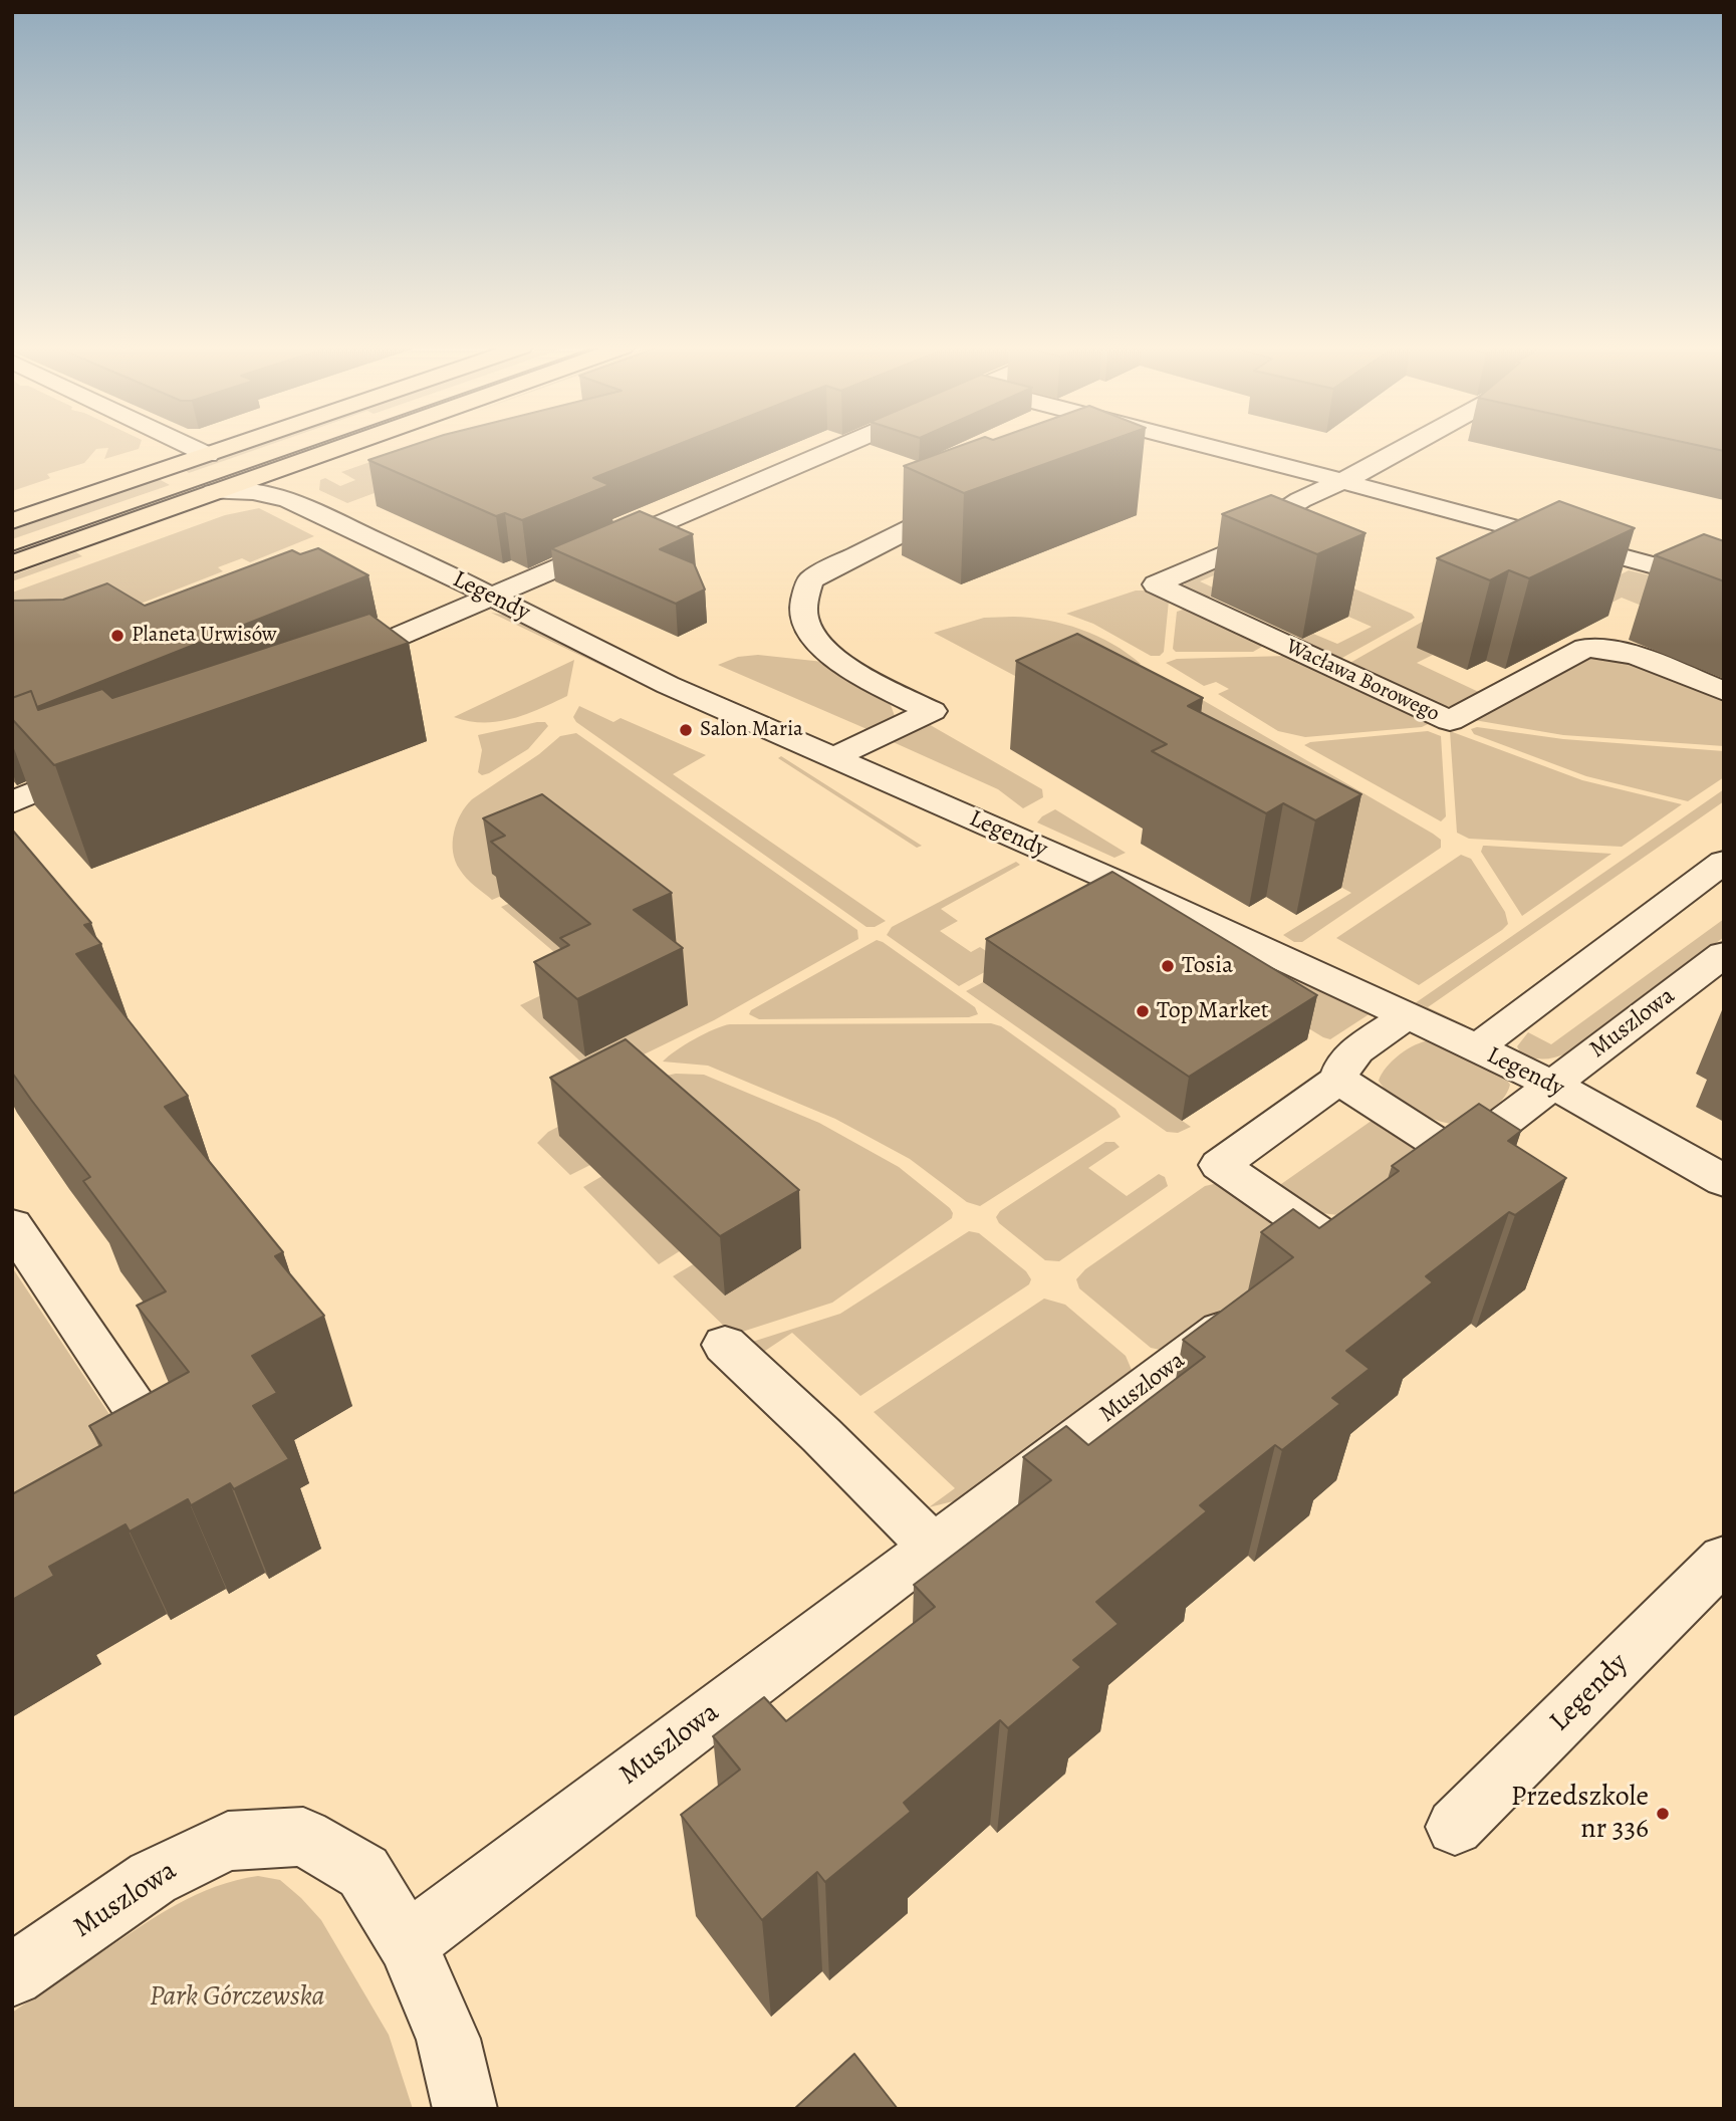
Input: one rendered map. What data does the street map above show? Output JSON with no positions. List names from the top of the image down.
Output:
{
  "streets": {
    "street": ["Legendy", "Wacława Borowego", "Muszlowa"]
  },
  "crossings": [
    ["Legendy", "Muszlowa"]
  ],
  "parks": ["Park Górczewska"],
  "places": [
    "Planeta Urwisów",
    "Salon Maria",
    "Tosia",
    "Top Market",
    "Przedszkole nr 336"
  ]
}
